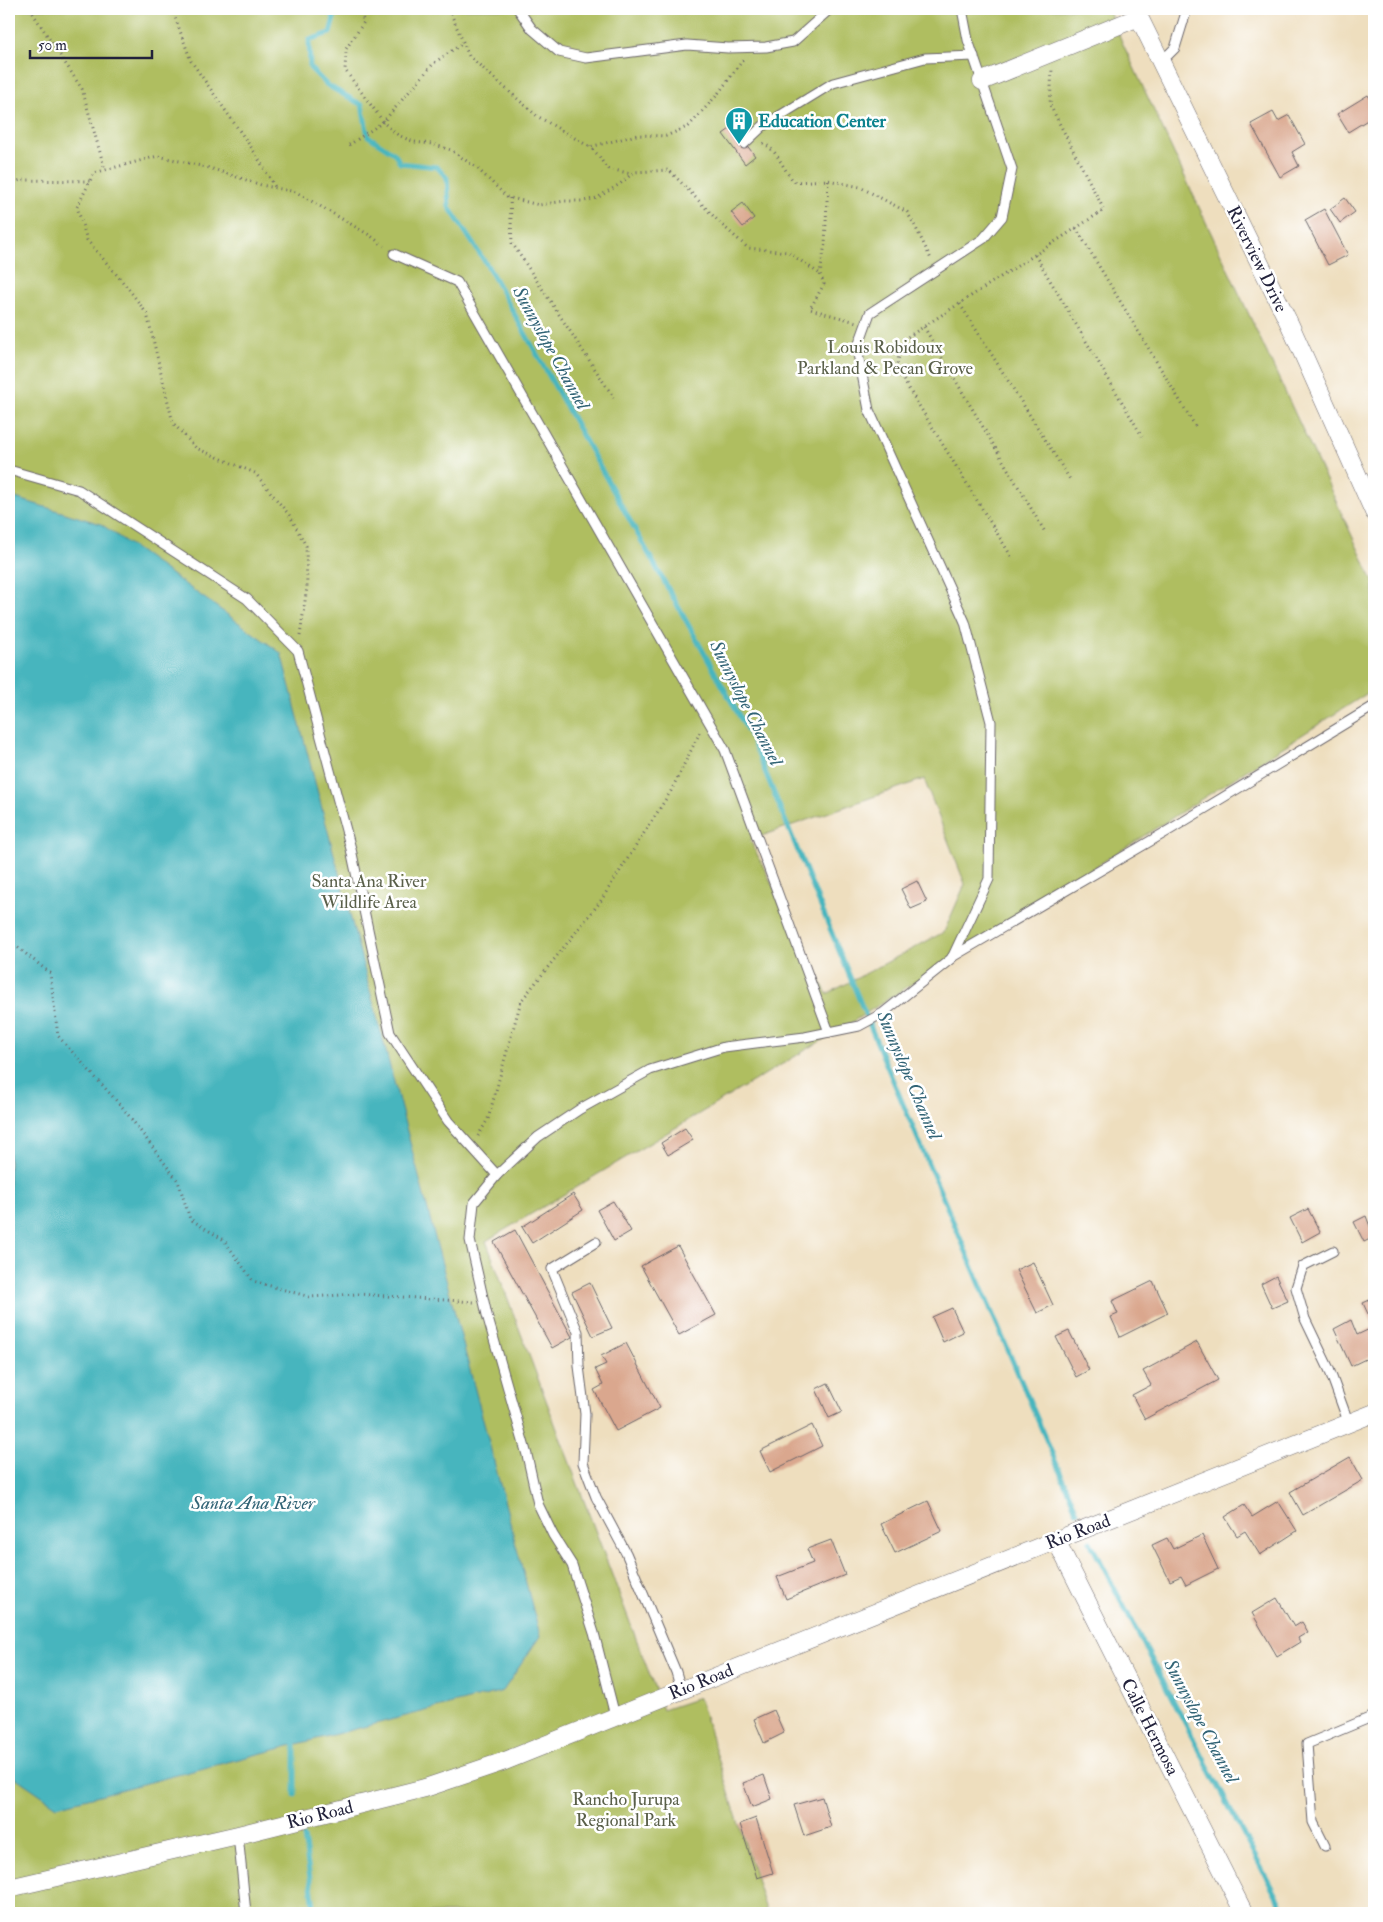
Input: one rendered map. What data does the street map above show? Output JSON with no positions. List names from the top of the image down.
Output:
{
  "streets": {
    "street": ["Riverview Drive", "Rio Road", "Calle Hermosa"]
  },
  "crossings": [
    ["Rio Road", "Calle Hermosa"]
  ],
  "water": ["Sunnyslope Channel", "Santa Ana River"],
  "parks": ["Louis Robidoux Parkland & Pecan Grove", "Santa Ana River Wildlife Area", "Rancho Jurupa Regional Park"],
  "places": {
    "building": ["Education Center"]
  },
  "scale_bar": "50 m"
}
